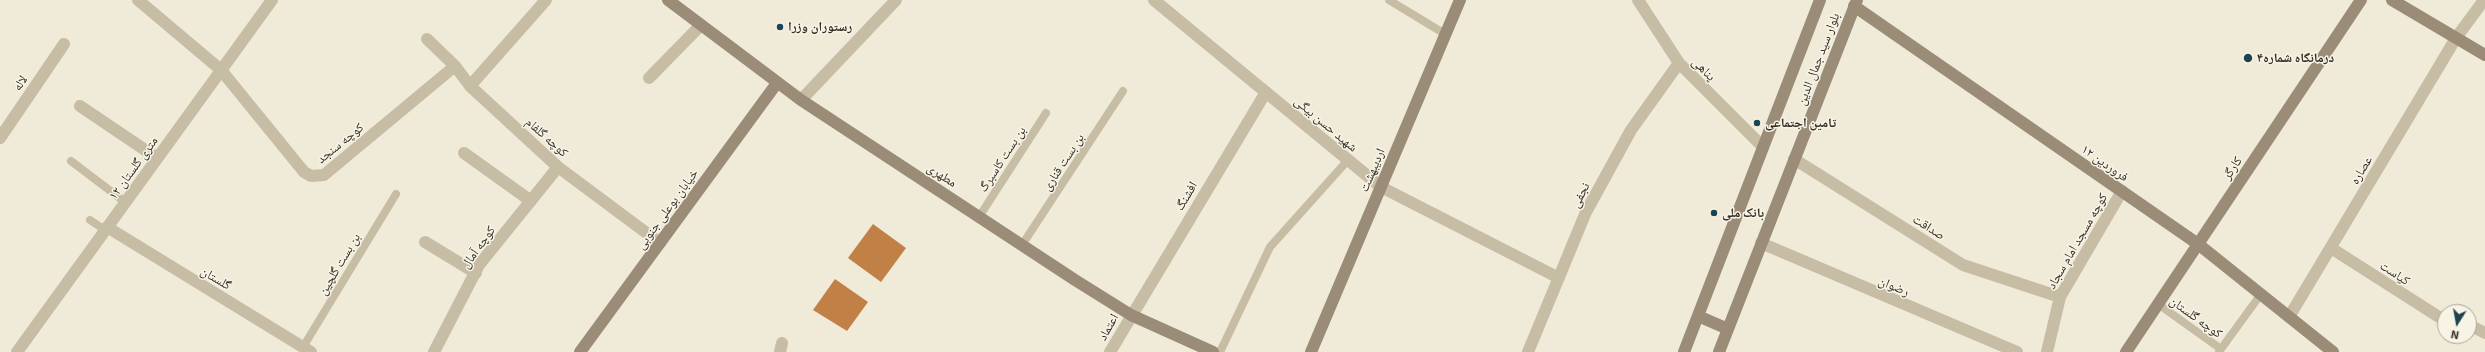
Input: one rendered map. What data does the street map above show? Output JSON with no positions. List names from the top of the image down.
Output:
{
  "streets": {
    "street": [
      "بلوار سید جمال الدین",
      "پناهی",
      "لالە",
      "شهید حسن بیگی",
      "کوچه گلفام",
      "کوچه سنجد",
      "۱۲ فروردین",
      "۱۲ متری گلستان",
      "کارگر",
      "اردیبهشت",
      "عصاره",
      "مطهری",
      "نجفی",
      "افشنگ",
      "خیابان بوعلی جنوبی",
      "صداقت",
      "کوچه مسجد امام سجاد",
      "کوچه آمال",
      "کیاست",
      "گلستان",
      "رضوان",
      "اعتماد"
    ],
    "lane": [
      "بن بست کاسبرگ",
      "بن بست قناری",
      "بن بست گلچین",
      "کوچه گلستان"
    ]
  },
  "crossings": [
    ["بلوار سید جمال الدین", "پناهی"],
    ["بلوار سید جمال الدین", "۱۲ فروردین"],
    ["بلوار سید جمال الدین", "صداقت"],
    ["بلوار سید جمال الدین", "رضوان"],
    ["پناهی", "نجفی"],
    ["شهید حسن بیگی", "اردیبهشت"],
    ["شهید حسن بیگی", "نجفی"],
    ["شهید حسن بیگی", "افشنگ"],
    ["کوچه گلفام", "کوچه سنجد"],
    ["کوچه گلفام", "خیابان بوعلی جنوبی"],
    ["کوچه گلفام", "کوچه آمال"],
    ["کوچه سنجد", "۱۲ متری گلستان"],
    ["بن بست کاسبرگ", "مطهری"],
    ["بن بست قناری", "مطهری"],
    ["۱۲ فروردین", "کارگر"],
    ["۱۲ فروردین", "عصاره"],
    ["۱۲ فروردین", "کوچه مسجد امام سجاد"],
    ["۱۲ فروردین", "کوچه گلستان"],
    ["۱۲ متری گلستان", "گلستان"],
    ["کارگر", "کوچه گلستان"],
    ["عصاره", "کیاست"],
    ["مطهری", "افشنگ"],
    ["مطهری", "خیابان بوعلی جنوبی"],
    ["مطهری", "اعتماد"],
    ["افشنگ", "اعتماد"],
    ["صداقت", "کوچه مسجد امام سجاد"],
    ["بن بست گلچین", "گلستان"]
  ],
  "places": [
    "رستوران وزرا",
    "درمانگاه شماره۴",
    "تامین اجتماعی",
    "بانک ملی"
  ],
  "north": "bottom"
}
